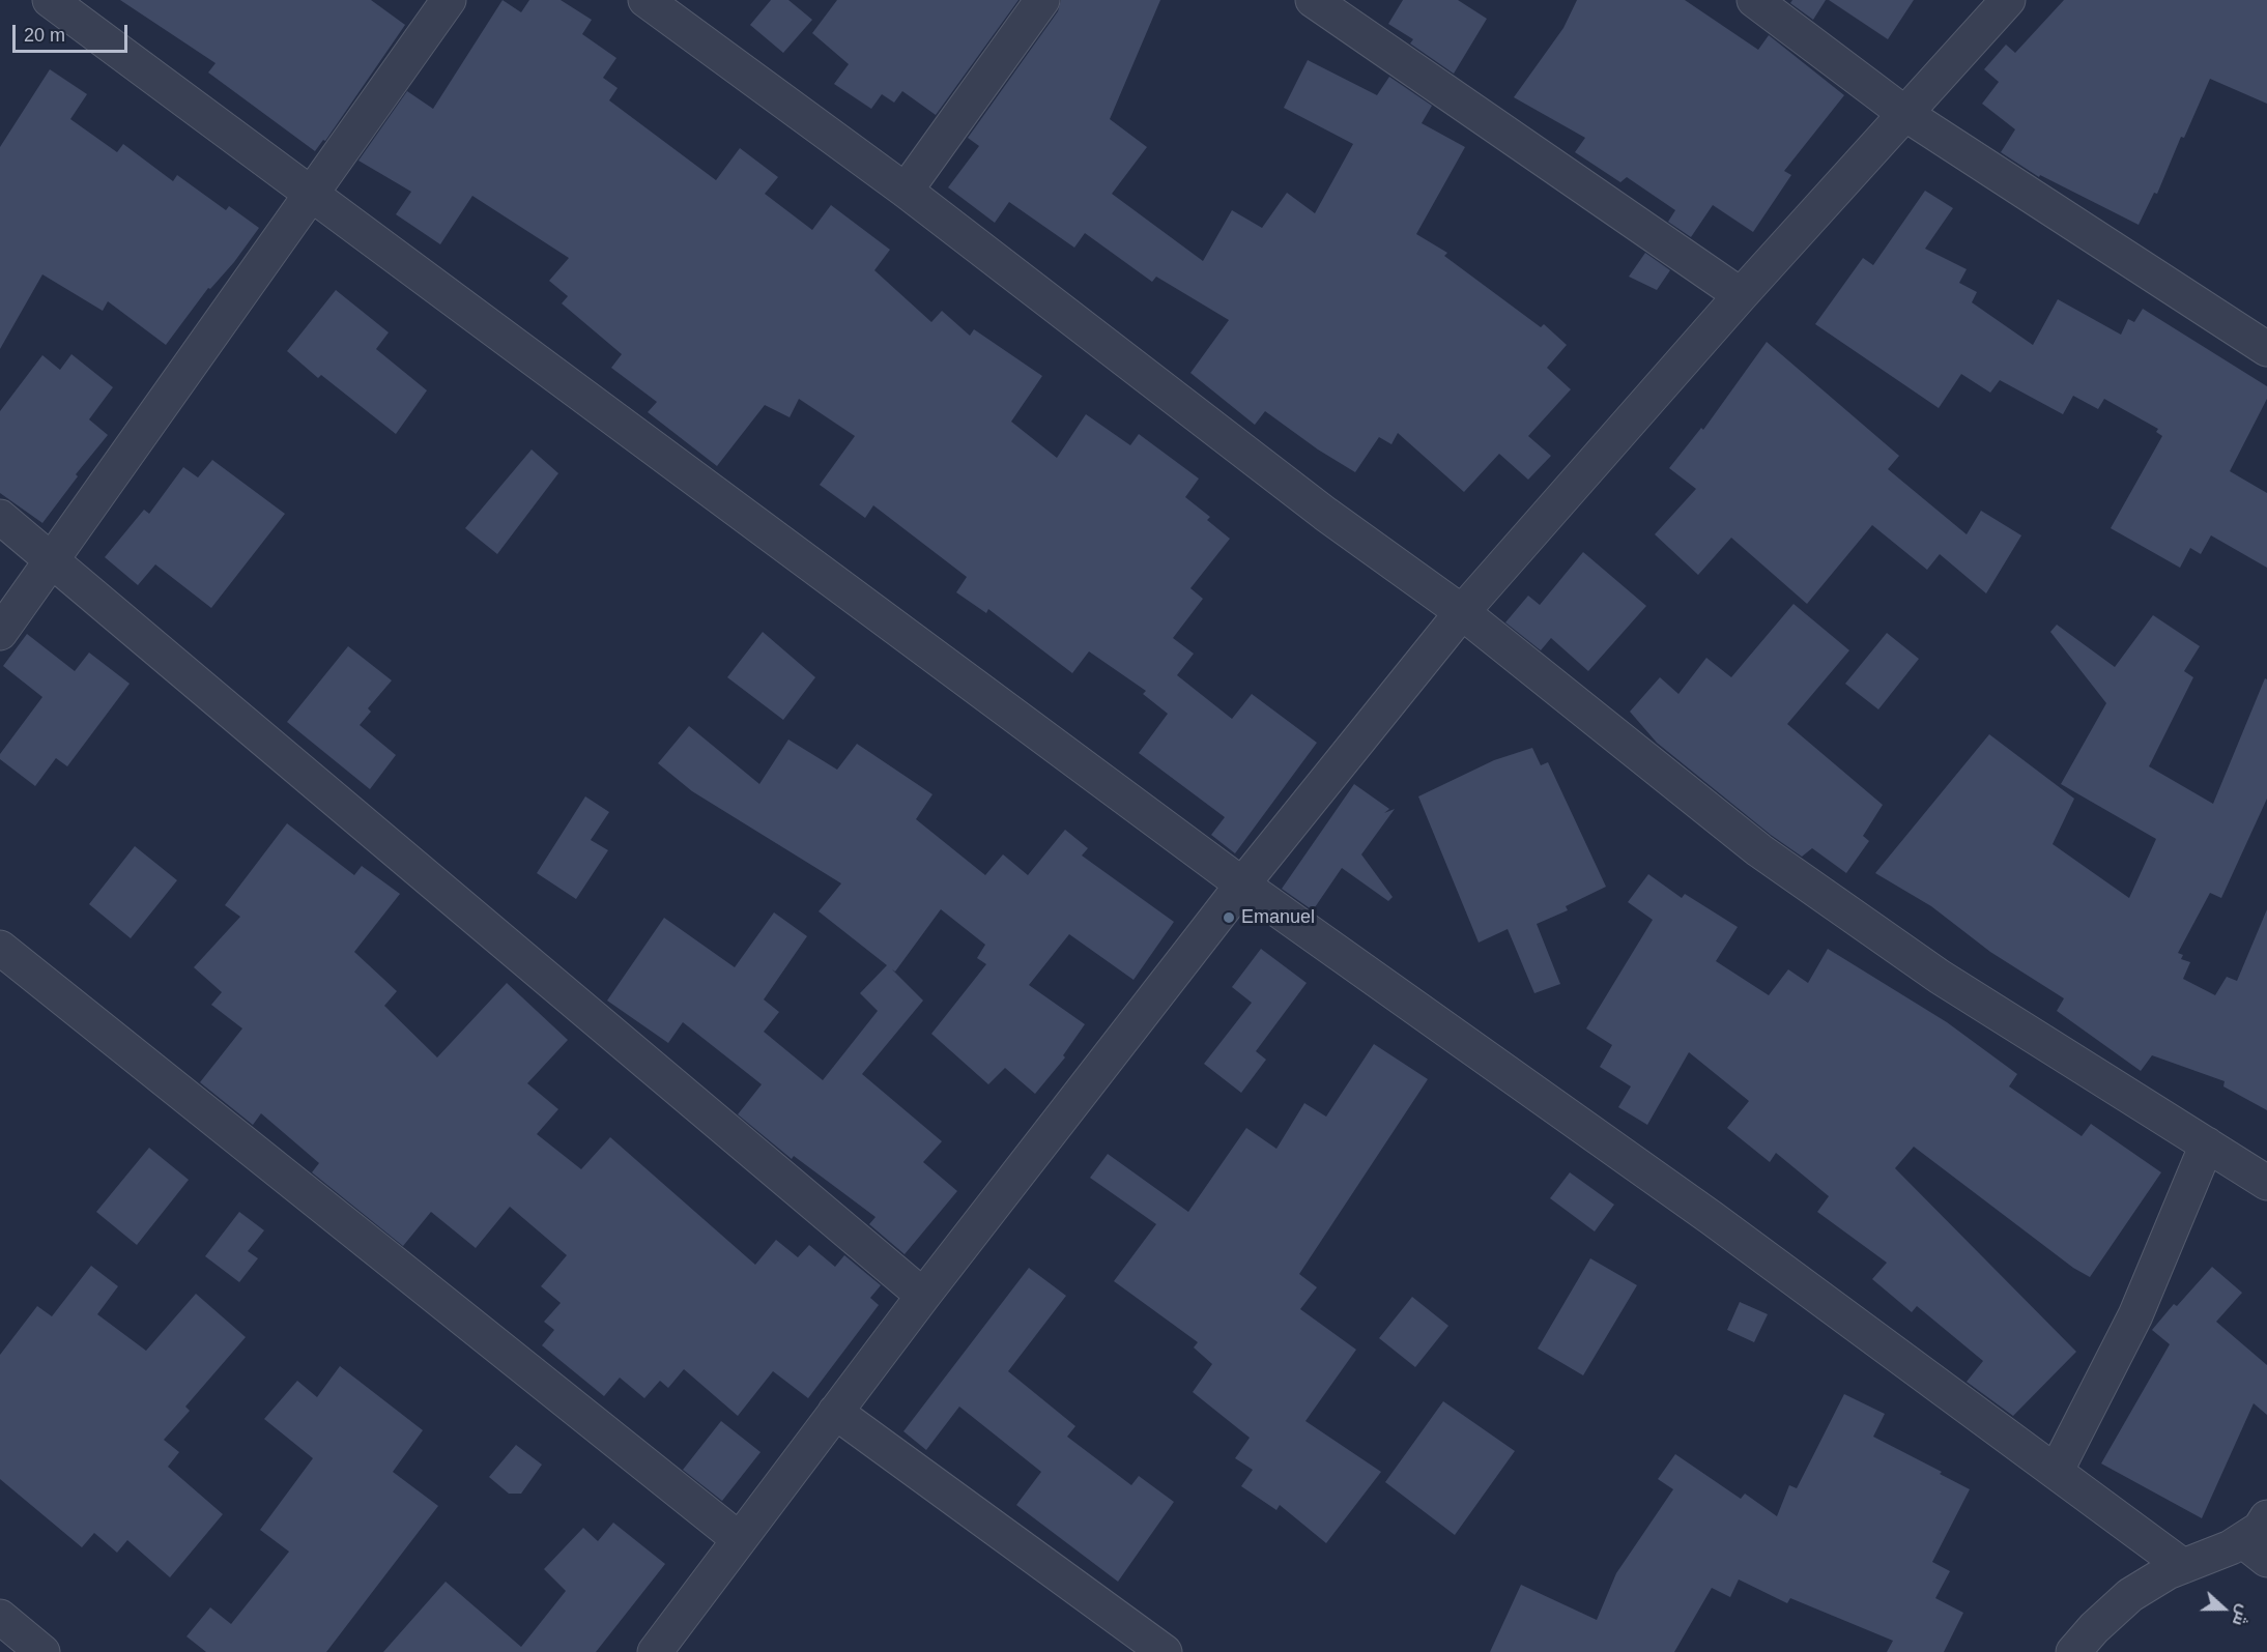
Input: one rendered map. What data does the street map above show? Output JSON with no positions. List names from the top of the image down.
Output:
{
  "places": ["Emanuel"],
  "scale_bar": "20 m",
  "north": "right"
}
